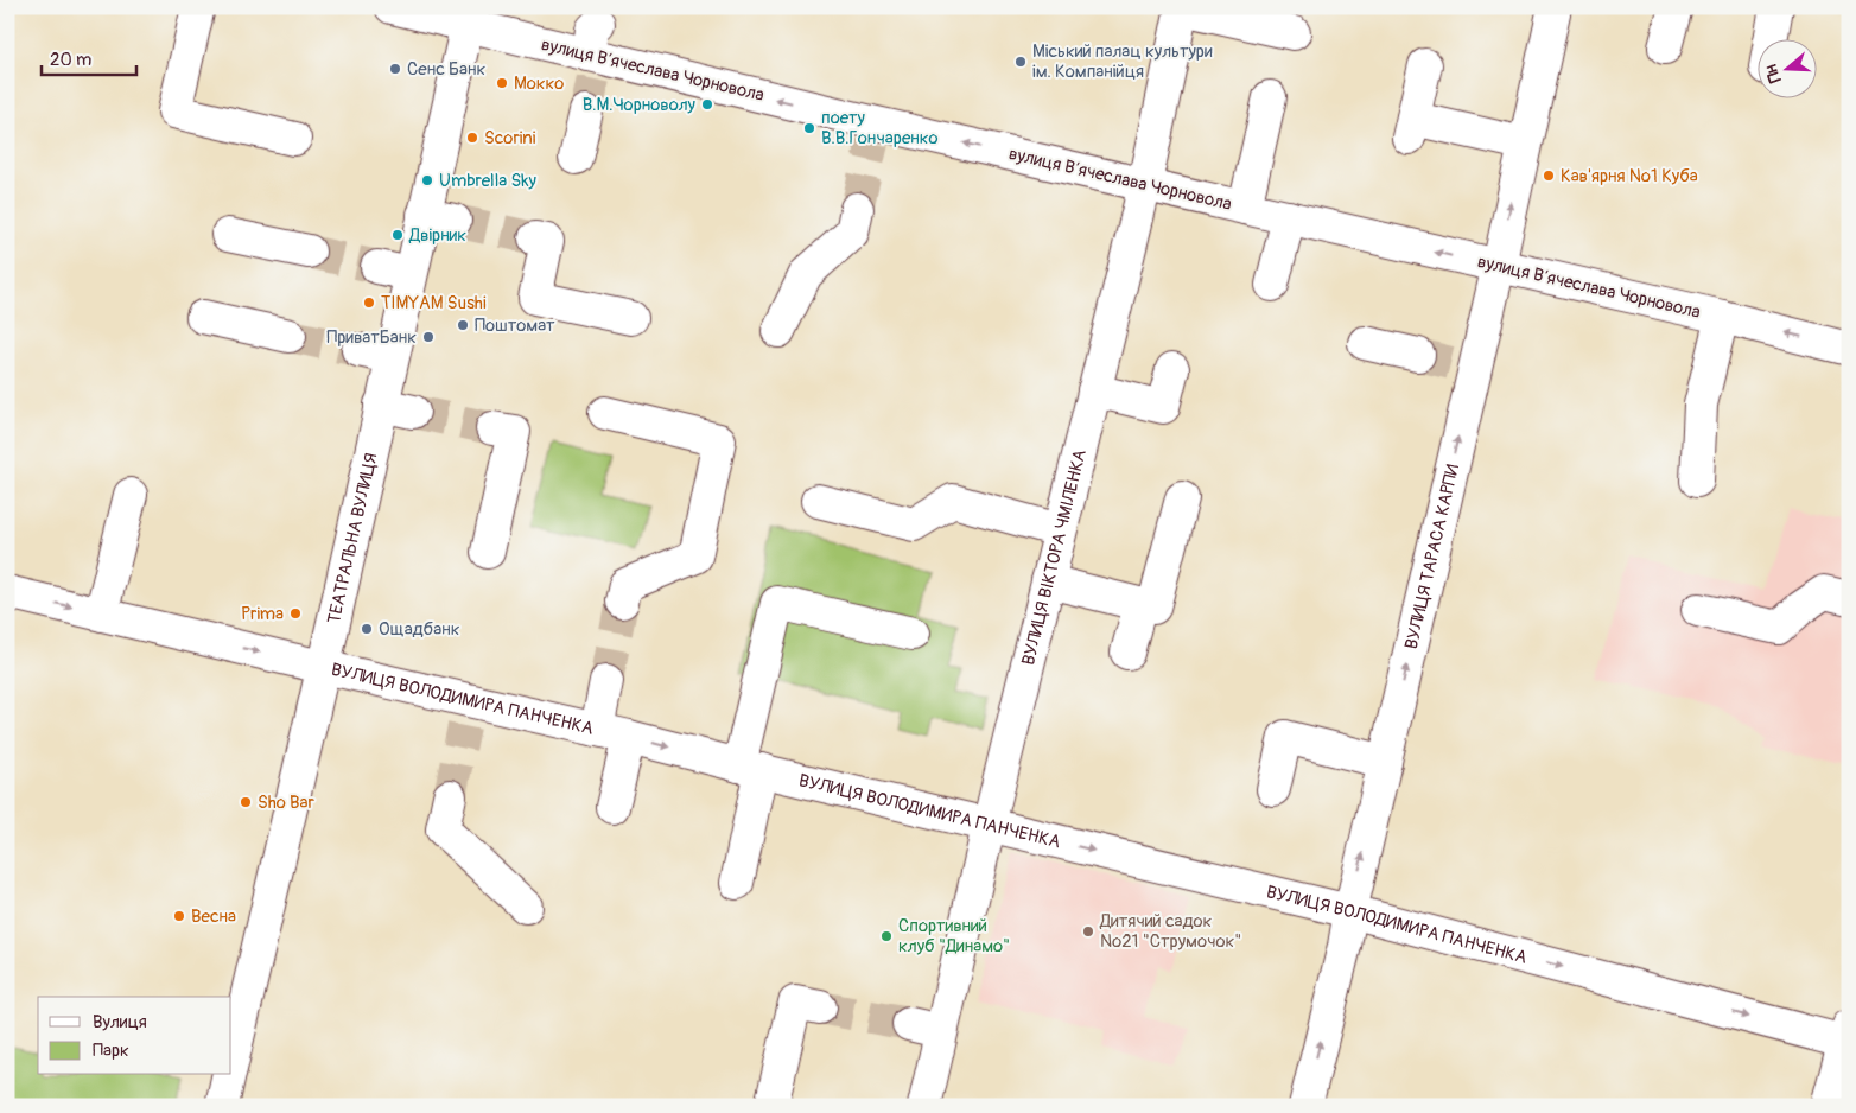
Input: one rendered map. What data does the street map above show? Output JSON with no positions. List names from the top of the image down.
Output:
{
  "streets": {
    "street": [
      "вулиця Вʼячеслава Чорновола",
      "ТЕАТРАЛЬНА ВУЛИЦЯ",
      "ВУЛИЦЯ ВІКТОРА ЧМІЛЕНКА",
      "ВУЛИЦЯ ТАРАСА КАРПИ",
      "ВУЛИЦЯ ВОЛОДИМИРА ПАНЧЕНКА"
    ]
  },
  "crossings": [
    ["вулиця Вʼячеслава Чорновола", "ТЕАТРАЛЬНА ВУЛИЦЯ"],
    ["вулиця Вʼячеслава Чорновола", "ВУЛИЦЯ ВІКТОРА ЧМІЛЕНКА"],
    ["вулиця Вʼячеслава Чорновола", "ВУЛИЦЯ ТАРАСА КАРПИ"],
    ["ТЕАТРАЛЬНА ВУЛИЦЯ", "ВУЛИЦЯ ВОЛОДИМИРА ПАНЧЕНКА"],
    ["ВУЛИЦЯ ВІКТОРА ЧМІЛЕНКА", "ВУЛИЦЯ ВОЛОДИМИРА ПАНЧЕНКА"],
    ["ВУЛИЦЯ ТАРАСА КАРПИ", "ВУЛИЦЯ ВОЛОДИМИРА ПАНЧЕНКА"]
  ],
  "one_way": ["вулиця Вʼячеслава Чорновола", "ВУЛИЦЯ ВОЛОДИМИРА ПАНЧЕНКА"],
  "places": [
    "Міський палац культури ім. Компанійця",
    "Сенс Банк",
    "Мокко",
    "В.М.Чорноволу",
    "поету В.В.Гончаренко",
    "Scorini",
    "Кав'ярня №1 Куба",
    "Umbrella Sky",
    "Двірник",
    "TIMYAM Sushi",
    "Поштомат",
    "ПриватБанк",
    "Prima",
    "Ощадбанк",
    "Sho Bar",
    "Весна",
    "Дитячий садок №21 \"Струмочок\"",
    "Спортивний клуб \"Динамо\""
  ],
  "legend": ["Вулиця", "Парк"],
  "scale_bar": "20 m",
  "north": "left"
}
